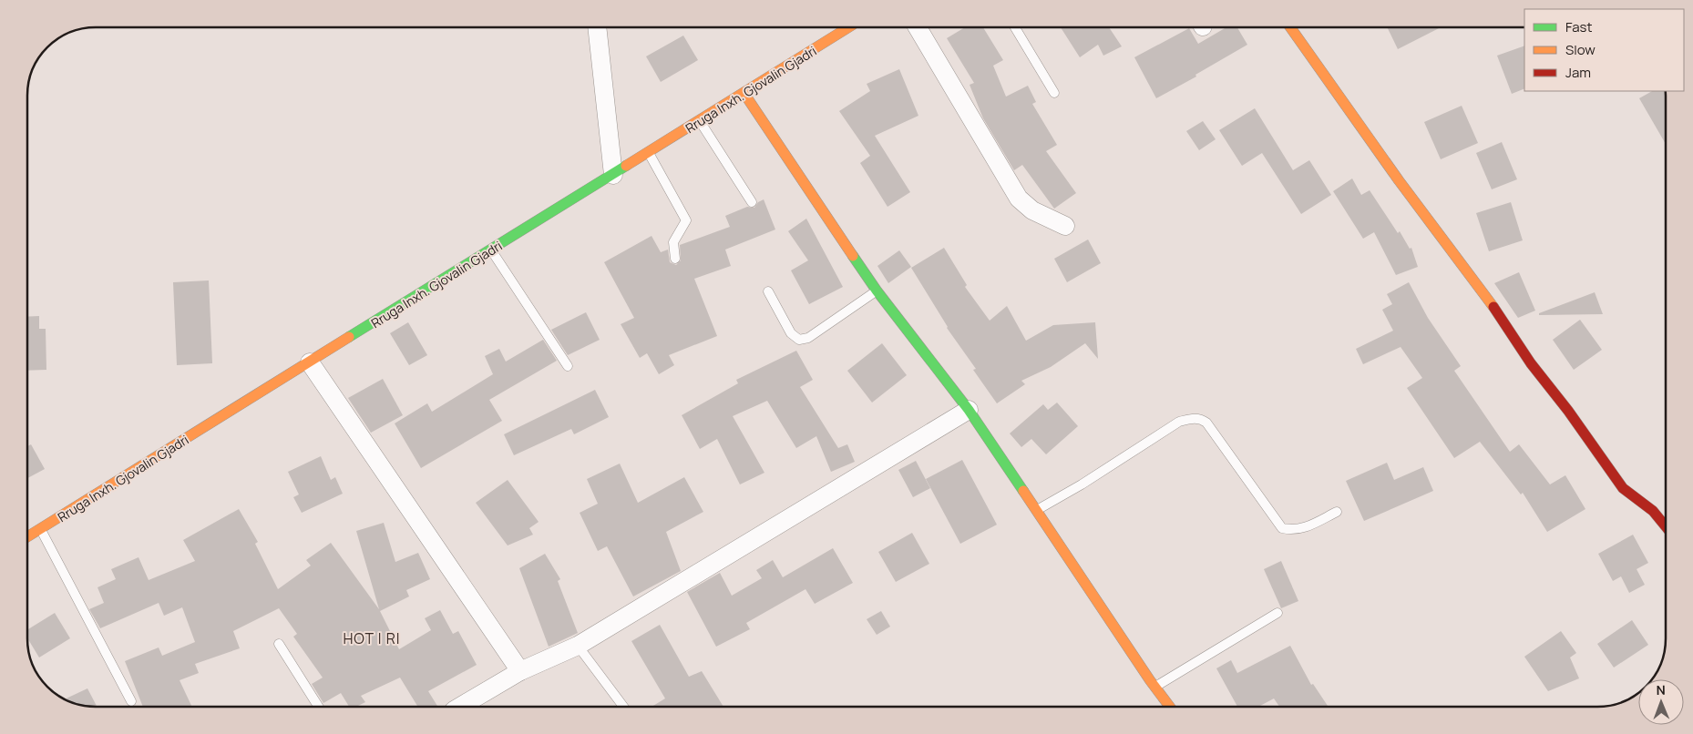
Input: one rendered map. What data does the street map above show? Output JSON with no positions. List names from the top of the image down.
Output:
{
  "streets": {
    "street": ["Rruga Inxh. Gjovalin Gjadri"]
  },
  "districts": ["HOT I RI"],
  "legend": ["Fast", "Slow", "Jam"],
  "north": "top"
}
